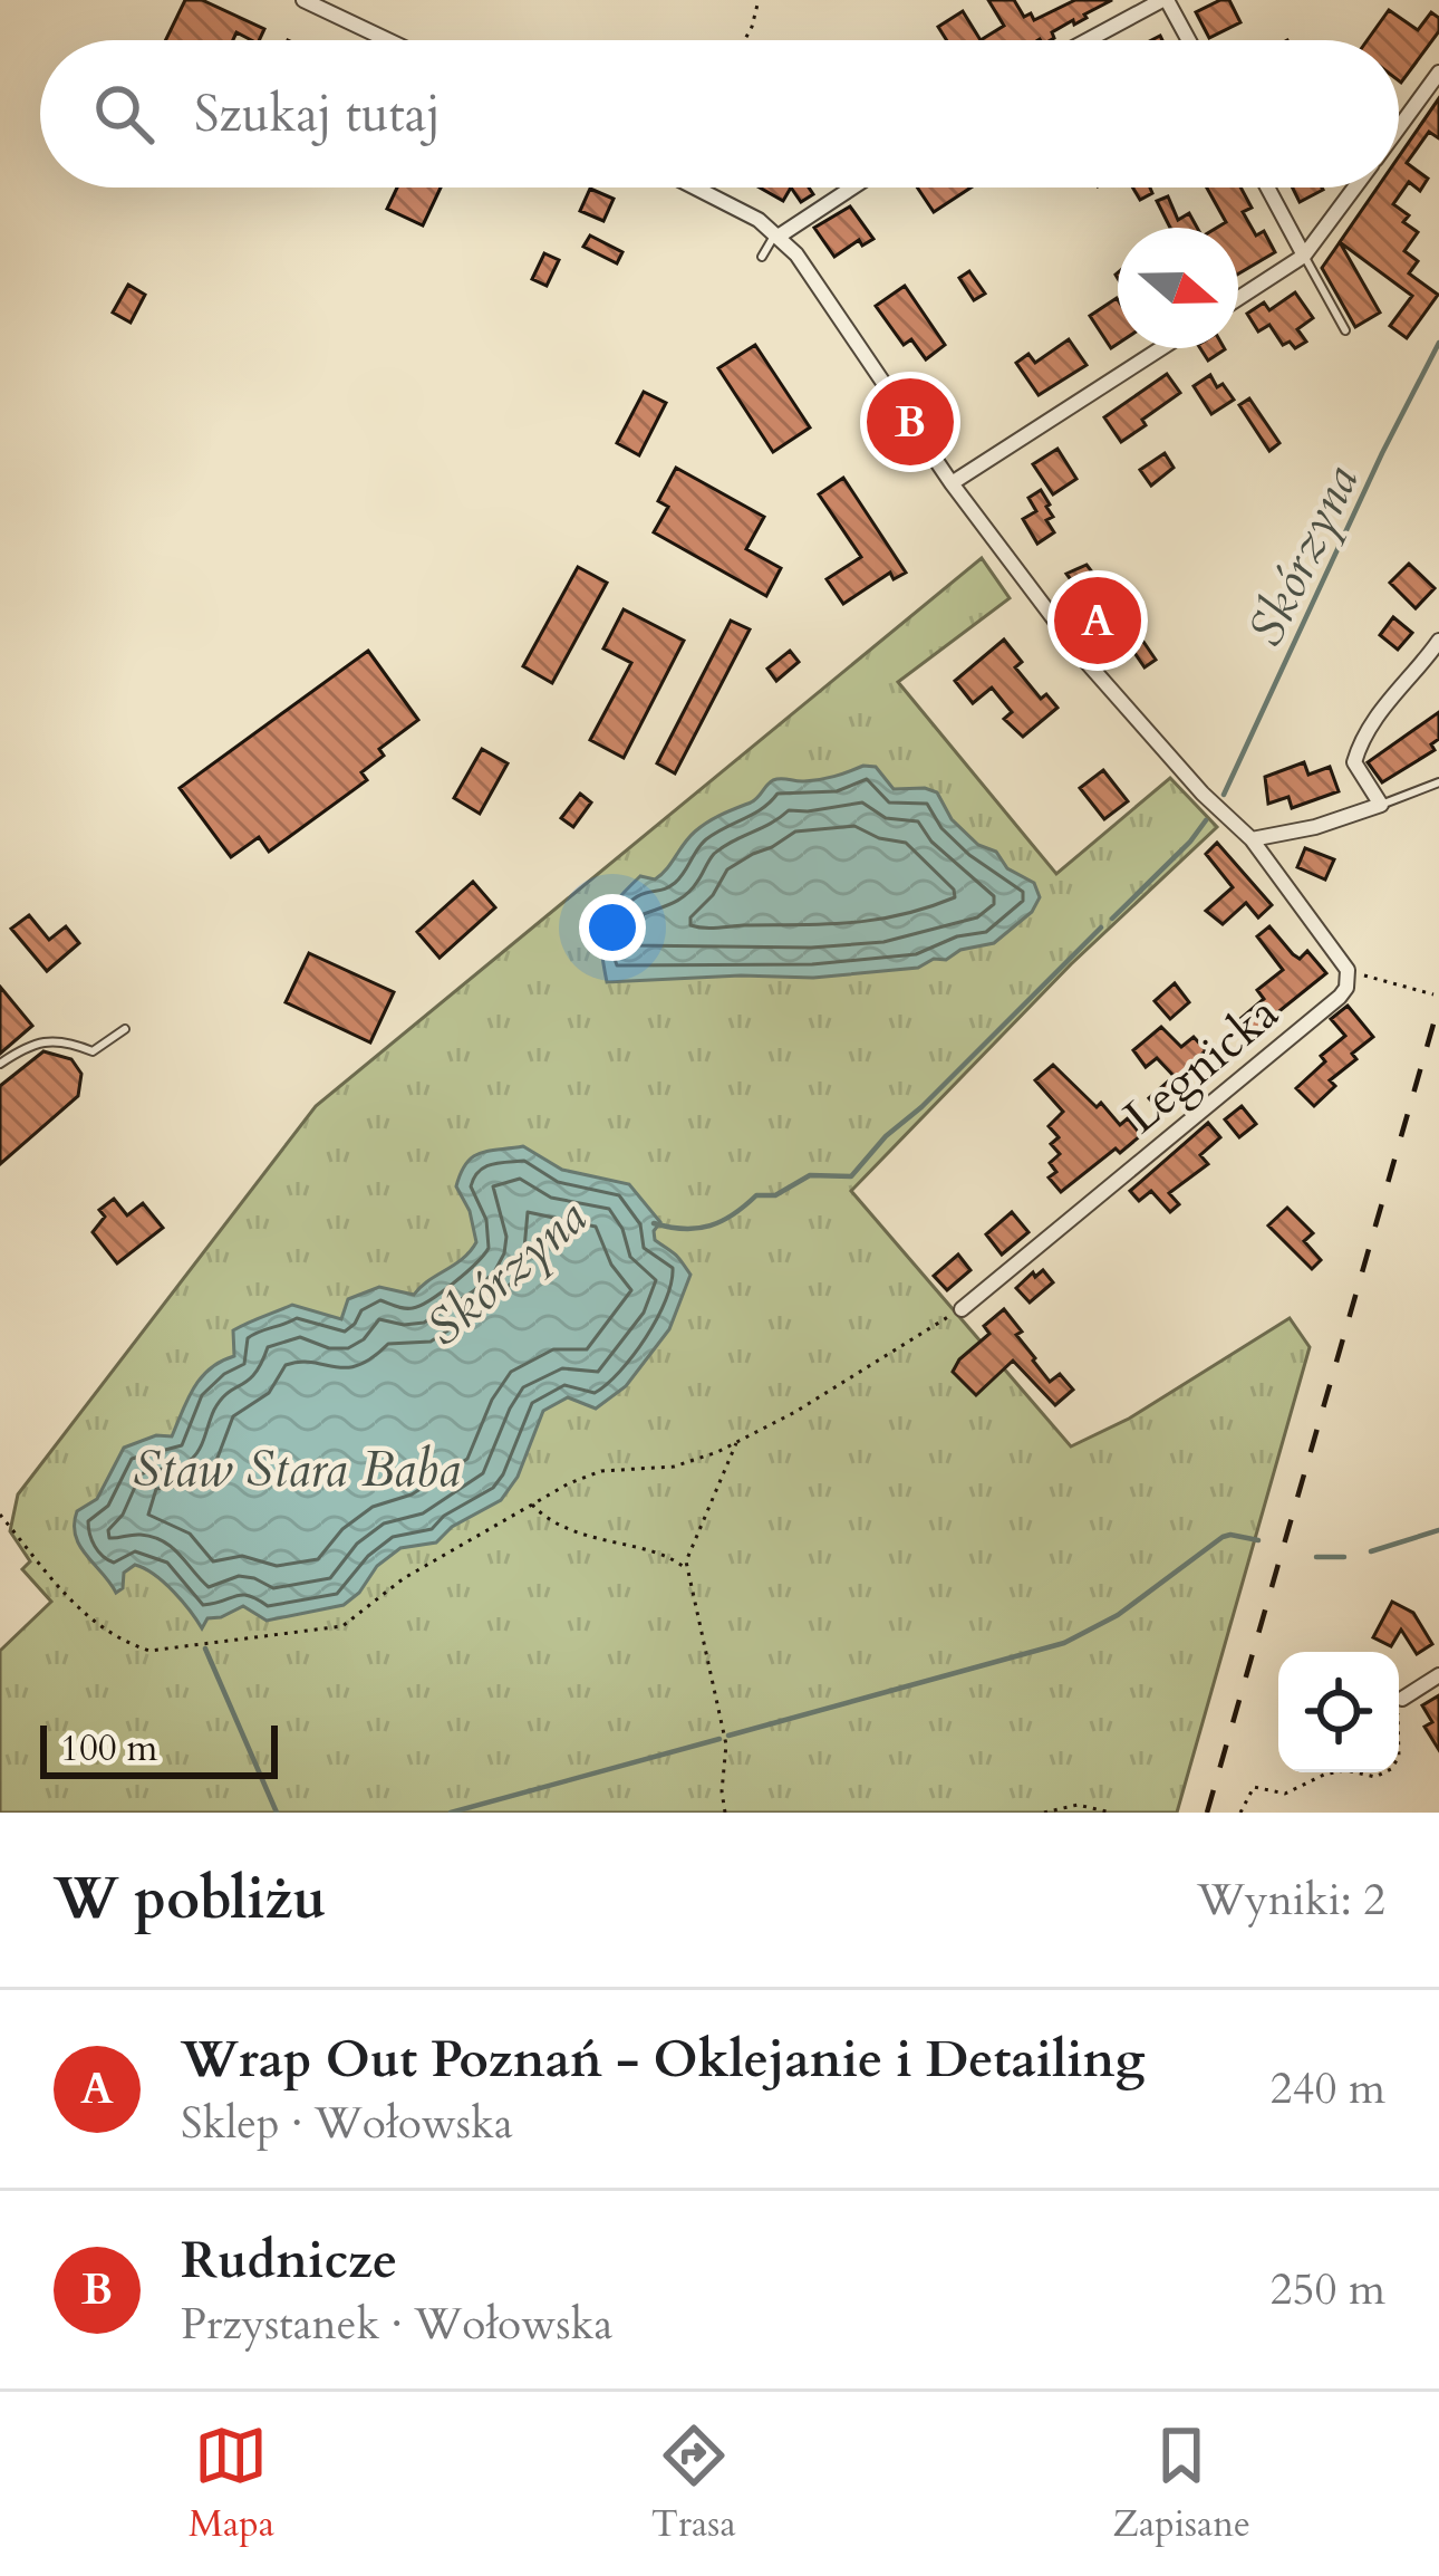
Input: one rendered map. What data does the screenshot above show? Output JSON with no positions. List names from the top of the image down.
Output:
{
  "streets": {
    "street": ["Legnicka"]
  },
  "water": ["Skórzyna", "Staw Stara Baba"],
  "scale_bar": "100 m",
  "north": "right",
  "page": {
    "search": "Szukaj tutaj",
    "pins": ["B", "A"],
    "scale": "100 m",
    "heading": ["W pobliżu", "Wyniki: 2"],
    "list": [
      {
        "mark": "A",
        "name": "Wrap Out Poznań - Oklejanie i Detailing",
        "note": "Sklep · Wołowska",
        "value": "240 m"
      },
      {
        "mark": "B",
        "name": "Rudnicze",
        "note": "Przystanek · Wołowska",
        "value": "250 m"
      }
    ],
    "nav": ["Mapa", "Trasa", "Zapisane"]
  }
}
